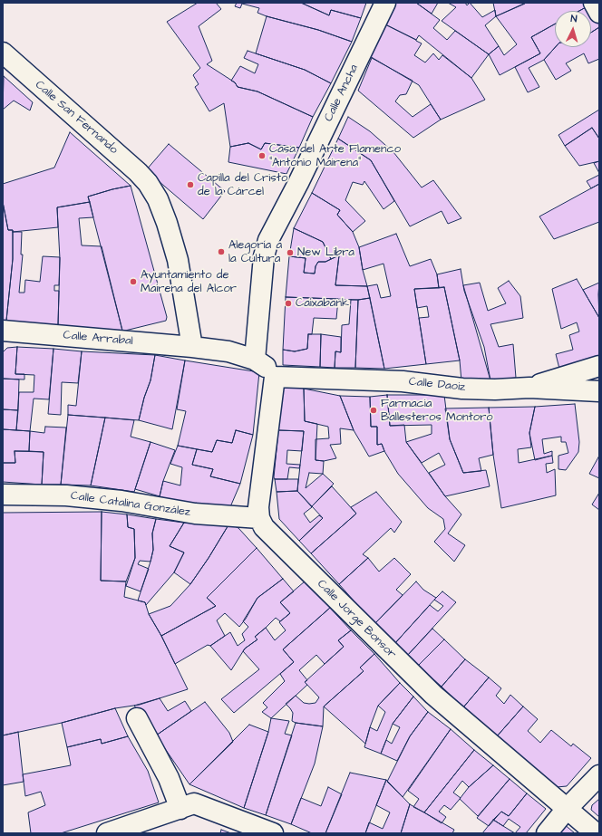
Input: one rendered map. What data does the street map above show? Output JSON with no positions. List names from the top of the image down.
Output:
{
  "streets": {
    "street": [
      "Calle Ancha",
      "Calle San Fernando",
      "Calle Arrabal",
      "Calle Daoiz",
      "Calle Catalina González",
      "Calle Jorge Bonsor"
    ]
  },
  "crossings": [
    ["Calle Ancha", "Calle Arrabal"],
    ["Calle San Fernando", "Calle Arrabal"],
    ["Calle Catalina González", "Calle Jorge Bonsor"]
  ],
  "places": [
    "Casa del Arte Flamenco \"Antonio Mairena\"",
    "Capilla del Cristo de la Cárcel",
    "Alegoría a la Cultura",
    "New Libra",
    "Ayuntamiento de Mairena del Alcor",
    "Caixabank",
    "Farmacia Ballesteros Montoro"
  ],
  "north": "top"
}
